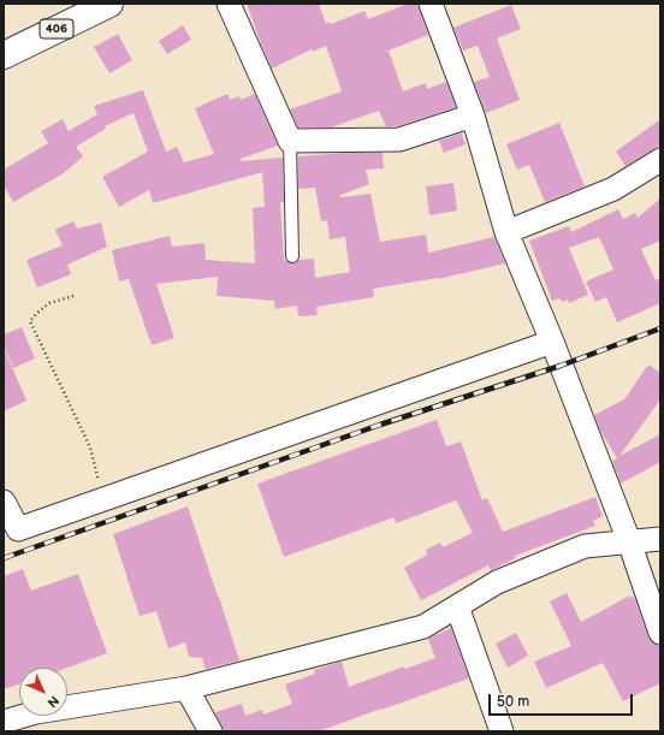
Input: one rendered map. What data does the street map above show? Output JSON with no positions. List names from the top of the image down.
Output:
{
  "streets": {
    "highway": ["406"]
  },
  "scale_bar": "50 m",
  "north": "bottom right"
}
